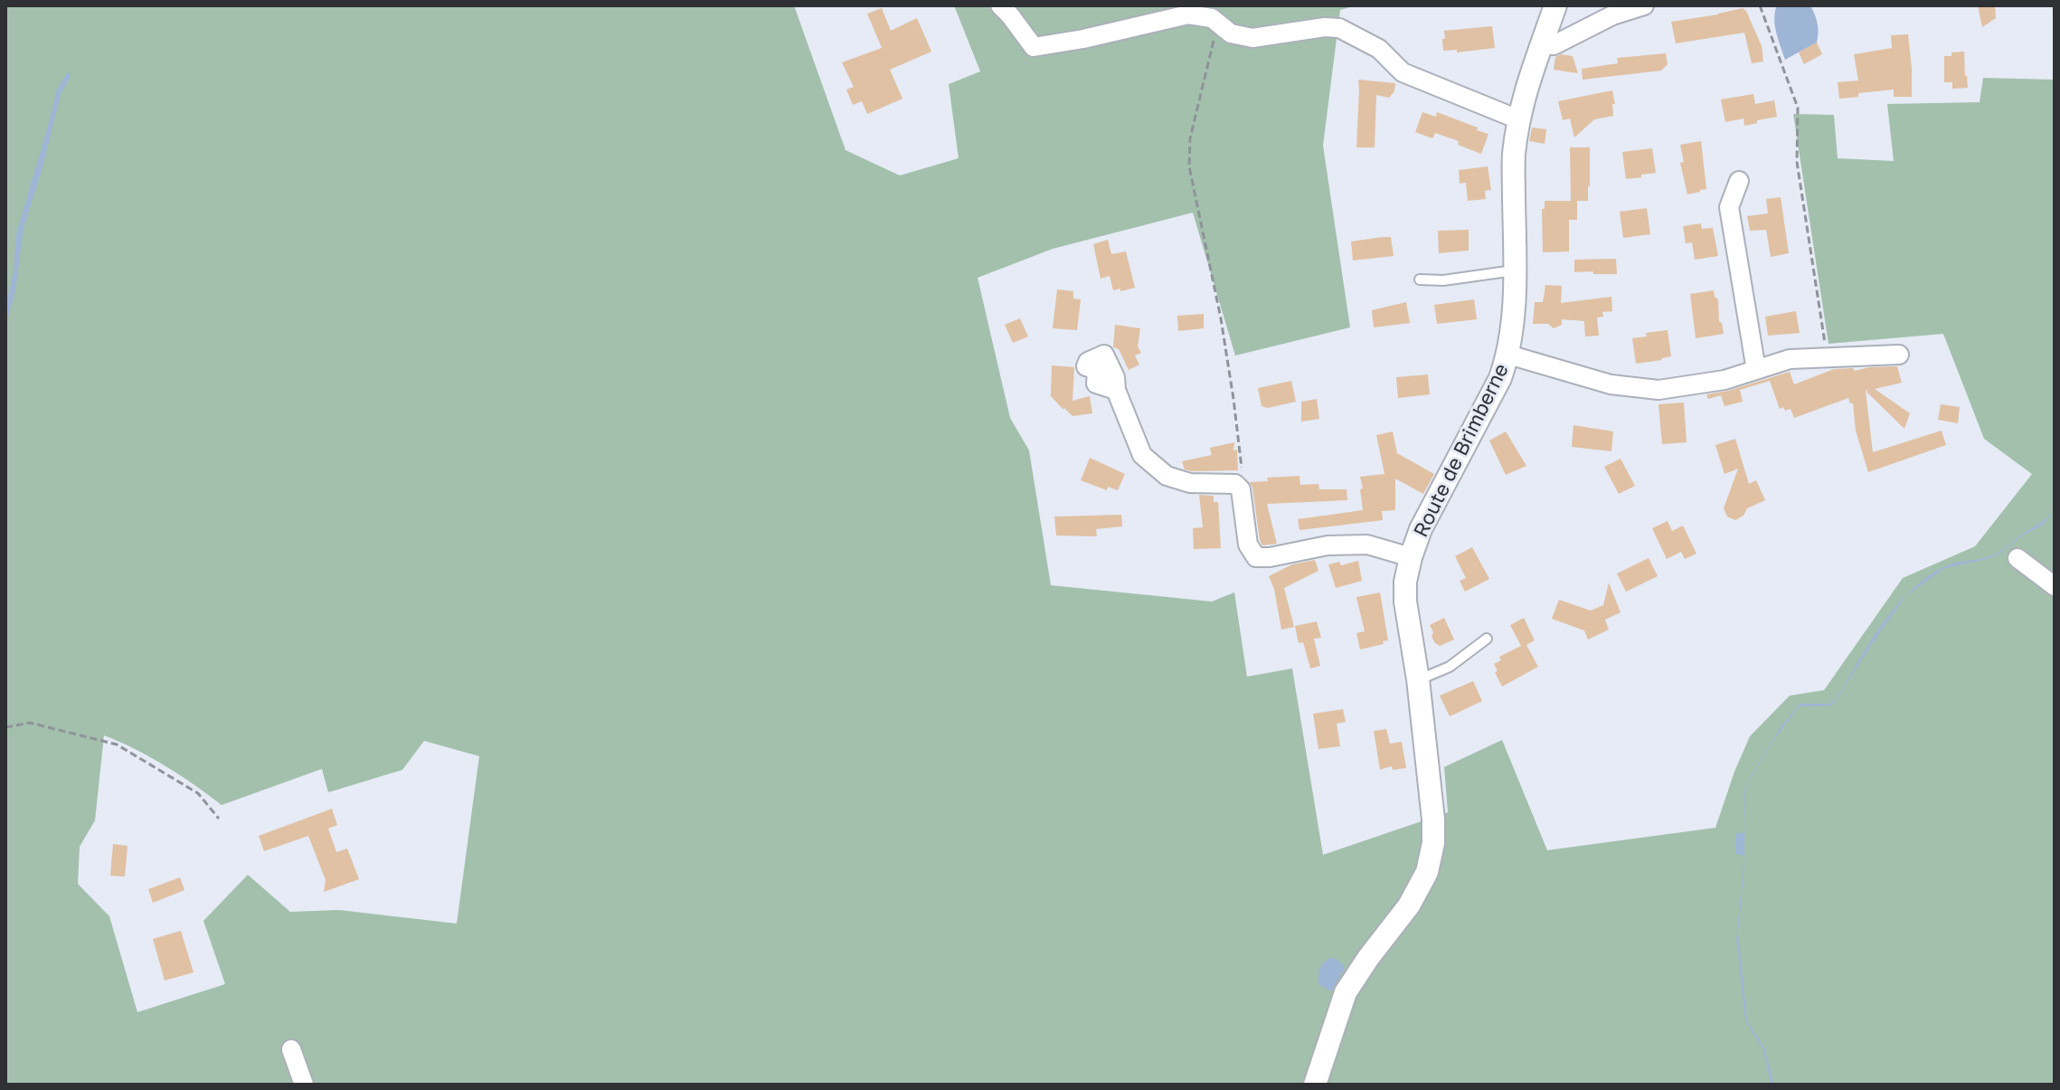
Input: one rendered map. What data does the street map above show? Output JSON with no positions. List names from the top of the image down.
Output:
{
  "streets": {
    "street": ["Route de Brimberne"]
  }
}
